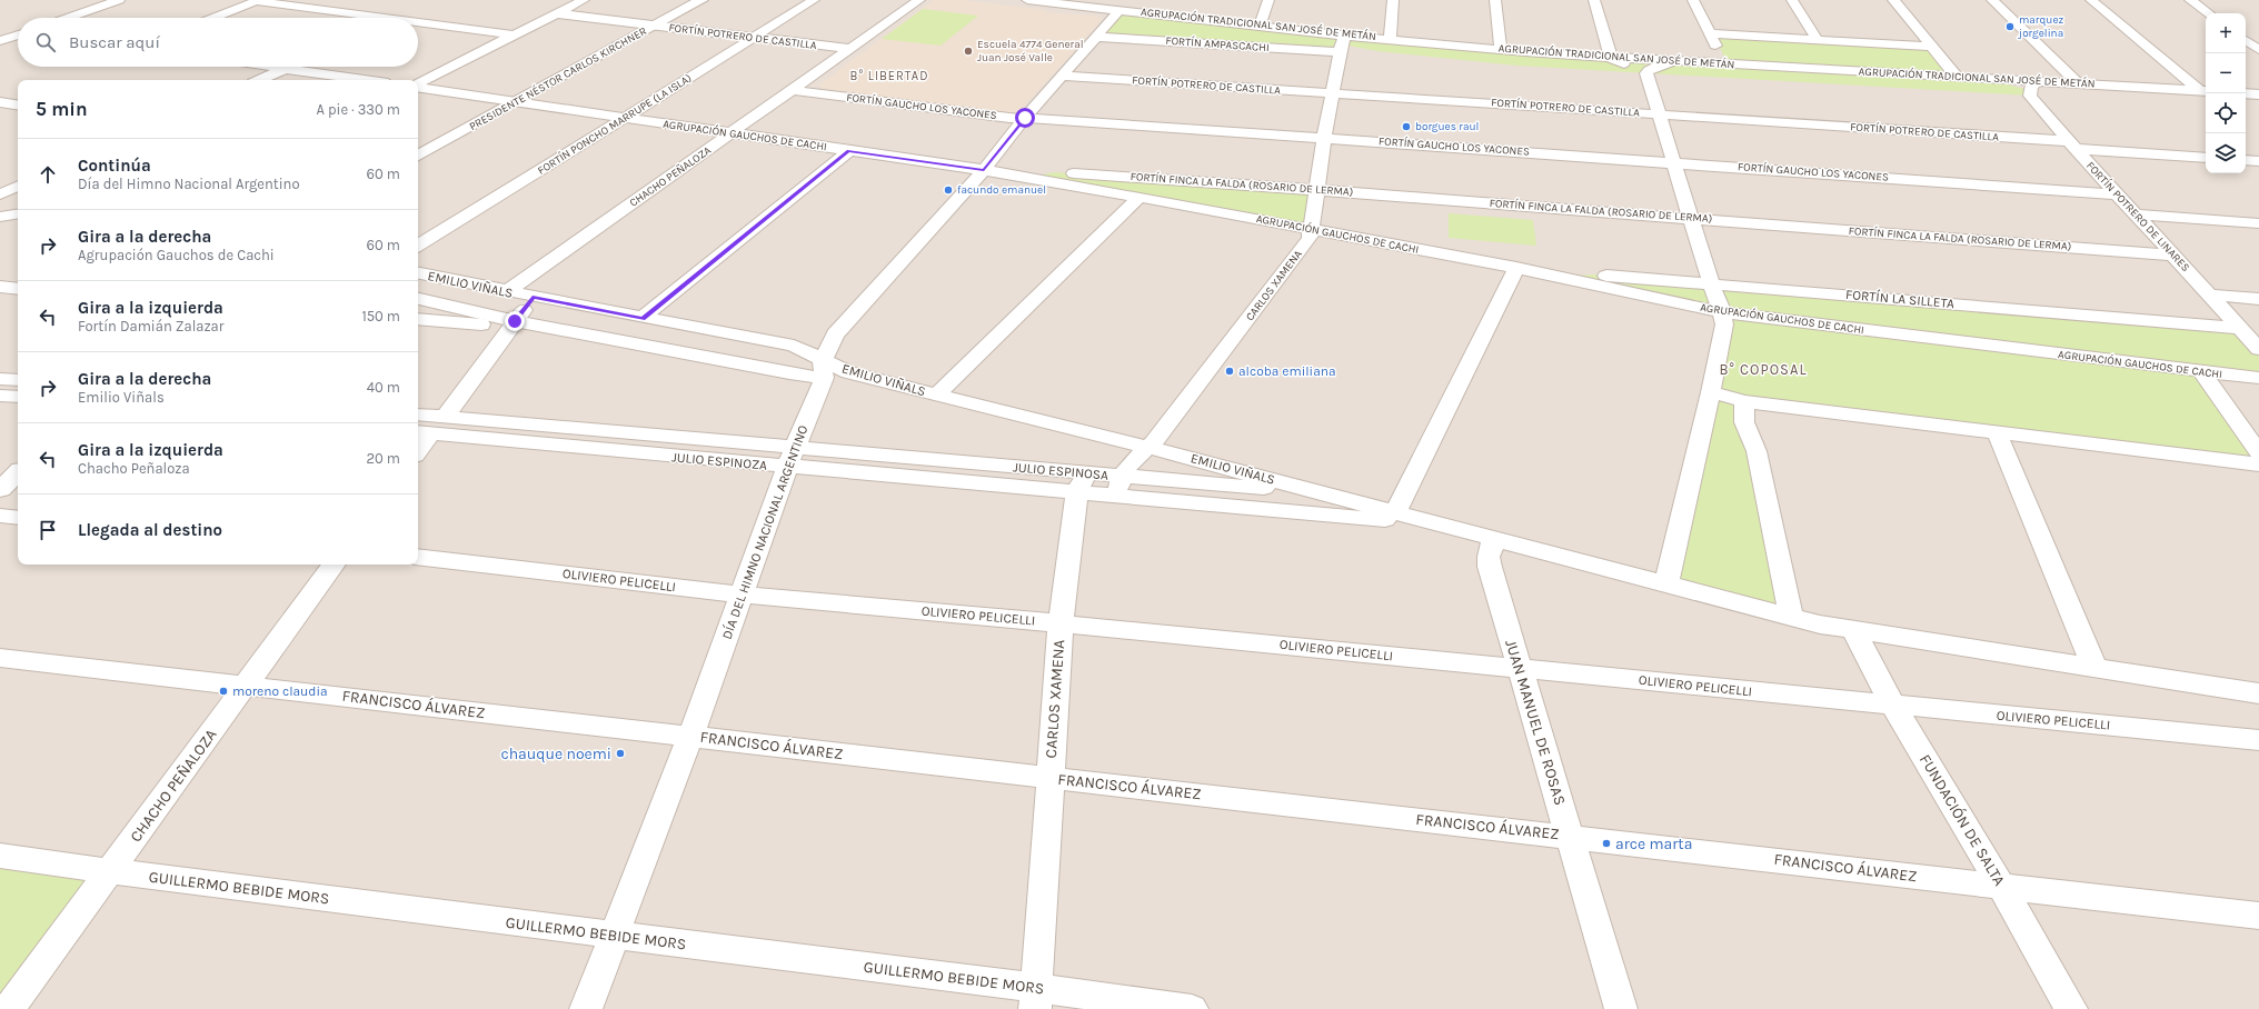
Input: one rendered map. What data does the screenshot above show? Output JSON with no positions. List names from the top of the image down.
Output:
{
  "streets": {
    "street": [
      "AGRUPACIÓN TRADICIONAL SAN JOSÉ DE METÁN",
      "FORTÍN POTRERO DE CASTILLA",
      "FORTÍN AMPASCACHI",
      "PRESIDENTE NÉSTOR CARLOS KIRCHNER",
      "FORTÍN GAUCHO LOS YACONES",
      "FORTÍN PONCHO MARRUPE (LA ISLA)",
      "AGRUPACIÓN GAUCHOS DE CACHI",
      "CHACHO PEÑALOZA",
      "FORTÍN FINCA LA FALDA (ROSARIO DE LERMA)",
      "FORTÍN POTRERO DE LINARES",
      "EMILIO VIÑALS",
      "CARLOS XAMENA",
      "FORTÍN LA SILLETA",
      "JULIO ESPINOZA",
      "JULIO ESPINOSA",
      "DÍA DEL HIMNO NACIONAL ARGENTINO",
      "OLIVIERO PELICELLI",
      "FRANCISCO ÁLVAREZ",
      "JUAN MANUEL DE ROSAS",
      "FUNDACIÓN DE SALTA",
      "GUILLERMO BEBIDE MORS"
    ]
  },
  "crossings": [
    ["AGRUPACIÓN TRADICIONAL SAN JOSÉ DE METÁN", "FORTÍN AMPASCACHI"],
    ["AGRUPACIÓN TRADICIONAL SAN JOSÉ DE METÁN", "FORTÍN POTRERO DE LINARES"],
    ["AGRUPACIÓN TRADICIONAL SAN JOSÉ DE METÁN", "CARLOS XAMENA"],
    ["AGRUPACIÓN TRADICIONAL SAN JOSÉ DE METÁN", "DÍA DEL HIMNO NACIONAL ARGENTINO"],
    ["FORTÍN POTRERO DE CASTILLA", "PRESIDENTE NÉSTOR CARLOS KIRCHNER"],
    ["FORTÍN POTRERO DE CASTILLA", "FORTÍN PONCHO MARRUPE (LA ISLA)"],
    ["FORTÍN POTRERO DE CASTILLA", "CHACHO PEÑALOZA"],
    ["FORTÍN POTRERO DE CASTILLA", "FORTÍN POTRERO DE LINARES"],
    ["FORTÍN POTRERO DE CASTILLA", "CARLOS XAMENA"],
    ["FORTÍN POTRERO DE CASTILLA", "DÍA DEL HIMNO NACIONAL ARGENTINO"],
    ["FORTÍN AMPASCACHI", "CARLOS XAMENA"],
    ["FORTÍN AMPASCACHI", "DÍA DEL HIMNO NACIONAL ARGENTINO"],
    ["PRESIDENTE NÉSTOR CARLOS KIRCHNER", "AGRUPACIÓN GAUCHOS DE CACHI"],
    ["FORTÍN GAUCHO LOS YACONES", "CHACHO PEÑALOZA"],
    ["FORTÍN GAUCHO LOS YACONES", "FORTÍN POTRERO DE LINARES"],
    ["FORTÍN GAUCHO LOS YACONES", "CARLOS XAMENA"],
    ["FORTÍN GAUCHO LOS YACONES", "DÍA DEL HIMNO NACIONAL ARGENTINO"],
    ["FORTÍN PONCHO MARRUPE (LA ISLA)", "AGRUPACIÓN GAUCHOS DE CACHI"],
    ["AGRUPACIÓN GAUCHOS DE CACHI", "CHACHO PEÑALOZA"],
    ["AGRUPACIÓN GAUCHOS DE CACHI", "FORTÍN FINCA LA FALDA (ROSARIO DE LERMA)"],
    ["AGRUPACIÓN GAUCHOS DE CACHI", "CARLOS XAMENA"],
    ["AGRUPACIÓN GAUCHOS DE CACHI", "FORTÍN LA SILLETA"],
    ["AGRUPACIÓN GAUCHOS DE CACHI", "DÍA DEL HIMNO NACIONAL ARGENTINO"],
    ["CHACHO PEÑALOZA", "EMILIO VIÑALS"],
    ["CHACHO PEÑALOZA", "FRANCISCO ÁLVAREZ"],
    ["CHACHO PEÑALOZA", "GUILLERMO BEBIDE MORS"],
    ["FORTÍN FINCA LA FALDA (ROSARIO DE LERMA)", "FORTÍN POTRERO DE LINARES"],
    ["FORTÍN FINCA LA FALDA (ROSARIO DE LERMA)", "CARLOS XAMENA"],
    ["FORTÍN POTRERO DE LINARES", "FORTÍN LA SILLETA"],
    ["EMILIO VIÑALS", "CARLOS XAMENA"],
    ["EMILIO VIÑALS", "JULIO ESPINOSA"],
    ["EMILIO VIÑALS", "DÍA DEL HIMNO NACIONAL ARGENTINO"],
    ["CARLOS XAMENA", "JULIO ESPINOSA"],
    ["CARLOS XAMENA", "OLIVIERO PELICELLI"],
    ["CARLOS XAMENA", "FRANCISCO ÁLVAREZ"],
    ["CARLOS XAMENA", "GUILLERMO BEBIDE MORS"],
    ["JULIO ESPINOZA", "JULIO ESPINOSA"],
    ["JULIO ESPINOZA", "DÍA DEL HIMNO NACIONAL ARGENTINO"],
    ["JULIO ESPINOSA", "DÍA DEL HIMNO NACIONAL ARGENTINO"],
    ["DÍA DEL HIMNO NACIONAL ARGENTINO", "OLIVIERO PELICELLI"],
    ["DÍA DEL HIMNO NACIONAL ARGENTINO", "FRANCISCO ÁLVAREZ"],
    ["DÍA DEL HIMNO NACIONAL ARGENTINO", "GUILLERMO BEBIDE MORS"],
    ["OLIVIERO PELICELLI", "JUAN MANUEL DE ROSAS"],
    ["OLIVIERO PELICELLI", "FUNDACIÓN DE SALTA"],
    ["FRANCISCO ÁLVAREZ", "JUAN MANUEL DE ROSAS"],
    ["FRANCISCO ÁLVAREZ", "FUNDACIÓN DE SALTA"]
  ],
  "districts": ["B° LIBERTAD", "B° COPOSAL"],
  "places": [
    "marquez jorgelina",
    "Escuela 4774 General Juan José Valle",
    "borgues raul",
    "facundo emanuel",
    "alcoba emiliana",
    "moreno claudia",
    "chauque noemi",
    "arce marta"
  ],
  "page": {
    "map_buttons": ["+", "−"],
    "search": "Buscar aquí",
    "heading": ["5 min", "A pie · 330 m"],
    "list": [
      ["Continúa", "Día del Himno Nacional Argentino", "60 m"],
      ["Gira a la derecha", "Agrupación Gauchos de Cachi", "60 m"],
      ["Gira a la izquierda", "Fortín Damián Zalazar", "150 m"],
      ["Gira a la derecha", "Emilio Viñals", "40 m"],
      ["Gira a la izquierda", "Chacho Peñaloza", "20 m"],
      "Llegada al destino"
    ]
  }
}
